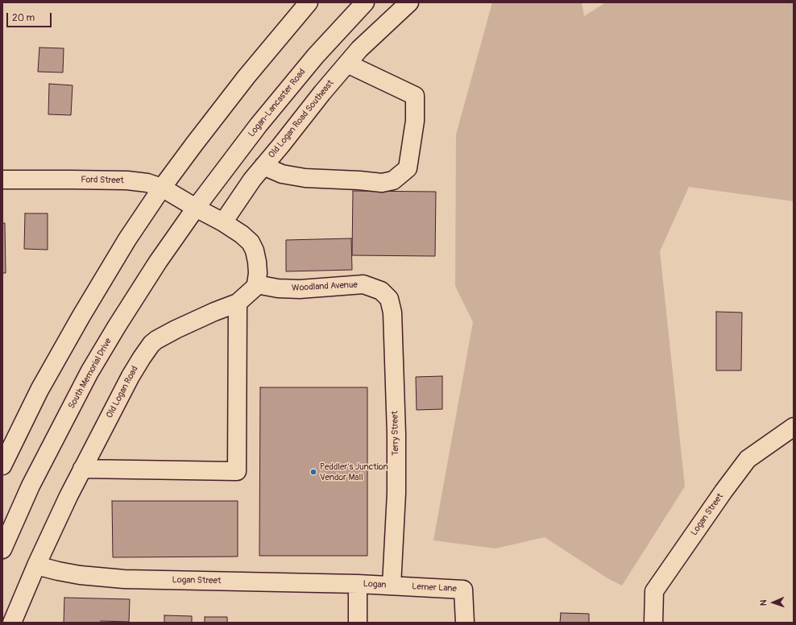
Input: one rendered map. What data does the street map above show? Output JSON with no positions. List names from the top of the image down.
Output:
{
  "streets": {
    "main road": [
      "Logan-Lancaster Road",
      "Old Logan Road Southeast",
      "Ford Street",
      "Woodland Avenue",
      "South Memorial Drive",
      "Old Logan Road",
      "Terry Street",
      "Logan Street",
      "Logan",
      "Lemer Lane"
    ]
  },
  "crossings": [
    ["Logan-Lancaster Road", "Ford Street"],
    ["Logan-Lancaster Road", "South Memorial Drive"],
    ["Ford Street", "South Memorial Drive"],
    ["Woodland Avenue", "Old Logan Road"],
    ["Woodland Avenue", "Terry Street"],
    ["Old Logan Road", "Logan Street"],
    ["Terry Street", "Logan"],
    ["Terry Street", "Lemer Lane"],
    ["Logan Street", "Logan"],
    ["Logan", "Lemer Lane"]
  ],
  "places": ["Peddler's Junction Vendor Mall"],
  "scale_bar": "20 m",
  "north": "left"
}
